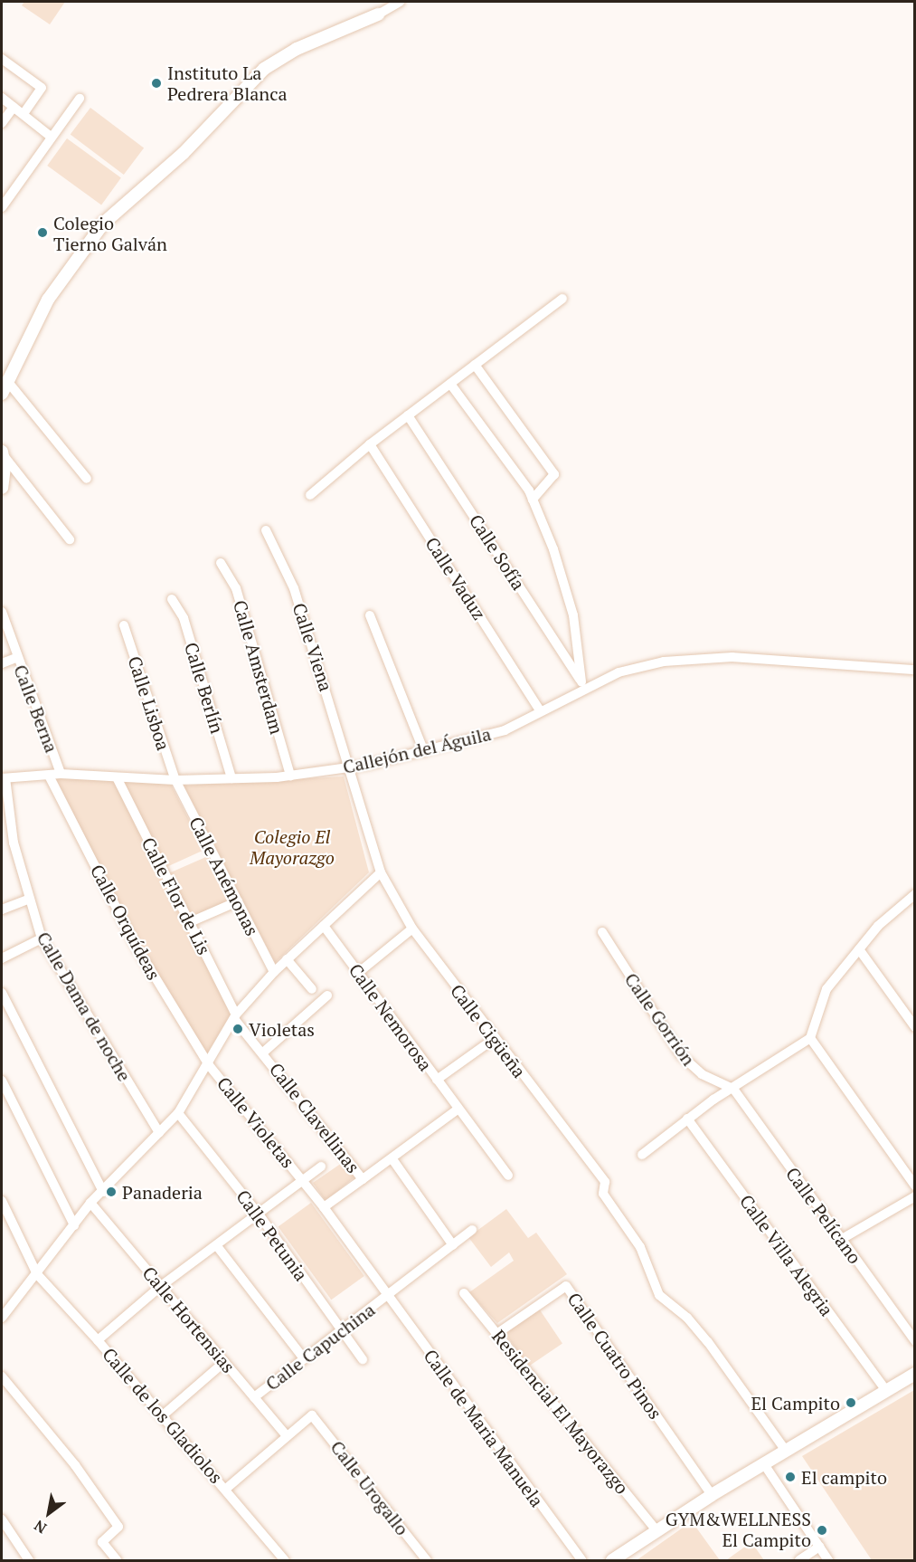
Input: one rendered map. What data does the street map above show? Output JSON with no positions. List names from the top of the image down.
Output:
{
  "streets": {
    "street": [
      "Calle Sofía",
      "Calle Vaduz",
      "Calle Viena",
      "Calle Amsterdam",
      "Calle Berlín",
      "Calle Lisboa",
      "Calle Berna",
      "Callejón del Águila",
      "Calle Anémonas",
      "Calle Flor de Lis",
      "Calle Orquídeas",
      "Calle Dama de noche",
      "Calle Nemorosa",
      "Calle Gorrión",
      "Calle Cigüeña",
      "Calle Clavellinas",
      "Calle Violetas",
      "Calle Pelícano",
      "Calle Petunia",
      "Calle Villa Alegria",
      "Calle Hortensias",
      "Calle Capuchina",
      "Calle Cuatro Pinos",
      "Residencial El Mayorazgo",
      "Calle de los Gladiolos",
      "Calle de Maria Manuela",
      "Calle Urogallo"
    ]
  },
  "crossings": [
    ["Calle Sofía", "Callejón del Águila"],
    ["Calle Vaduz", "Callejón del Águila"],
    ["Calle Viena", "Callejón del Águila"],
    ["Calle Viena", "Calle Cigüeña"],
    ["Calle Amsterdam", "Callejón del Águila"],
    ["Calle Berlín", "Callejón del Águila"],
    ["Calle Lisboa", "Callejón del Águila"],
    ["Calle Lisboa", "Calle Anémonas"],
    ["Calle Berna", "Callejón del Águila"],
    ["Callejón del Águila", "Calle Anémonas"],
    ["Callejón del Águila", "Calle Flor de Lis"],
    ["Callejón del Águila", "Calle Orquídeas"],
    ["Callejón del Águila", "Calle Dama de noche"],
    ["Calle Flor de Lis", "Calle Clavellinas"],
    ["Calle Orquídeas", "Calle Violetas"],
    ["Calle Gorrión", "Calle Pelícano"],
    ["Calle Clavellinas", "Calle Violetas"],
    ["Calle Violetas", "Calle Capuchina"],
    ["Calle Violetas", "Calle de Maria Manuela"],
    ["Calle Petunia", "Calle Capuchina"],
    ["Calle Hortensias", "Calle Capuchina"],
    ["Calle Hortensias", "Calle Urogallo"],
    ["Calle Capuchina", "Calle de Maria Manuela"],
    ["Calle Cuatro Pinos", "Residencial El Mayorazgo"]
  ],
  "parks": ["Colegio El Mayorazgo"],
  "places": [
    "Instituto La Pedrera Blanca",
    "Colegio Tierno Galván",
    "Violetas",
    "Panaderia",
    "El Campito",
    "El campito",
    "GYM&WELLNESS El Campito"
  ],
  "north": "bottom left"
}
